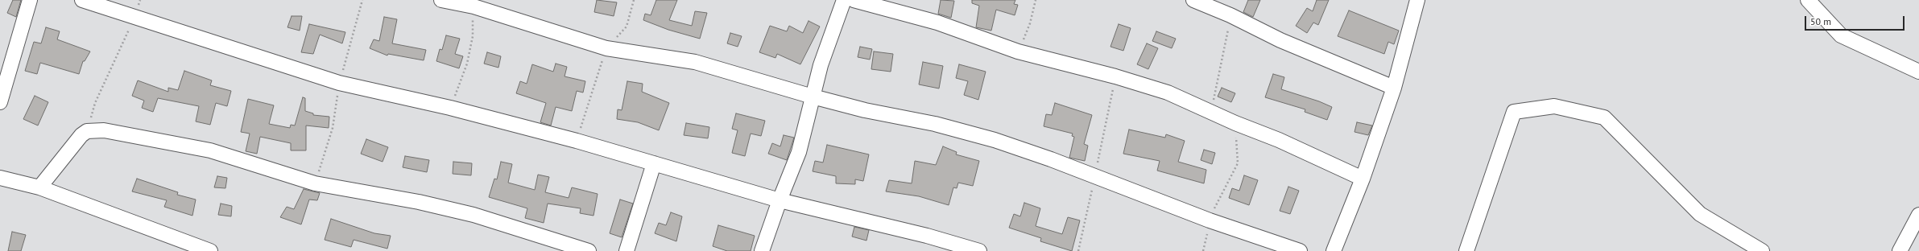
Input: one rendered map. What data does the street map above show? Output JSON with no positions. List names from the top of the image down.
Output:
{
  "scale_bar": "50 m"
}
